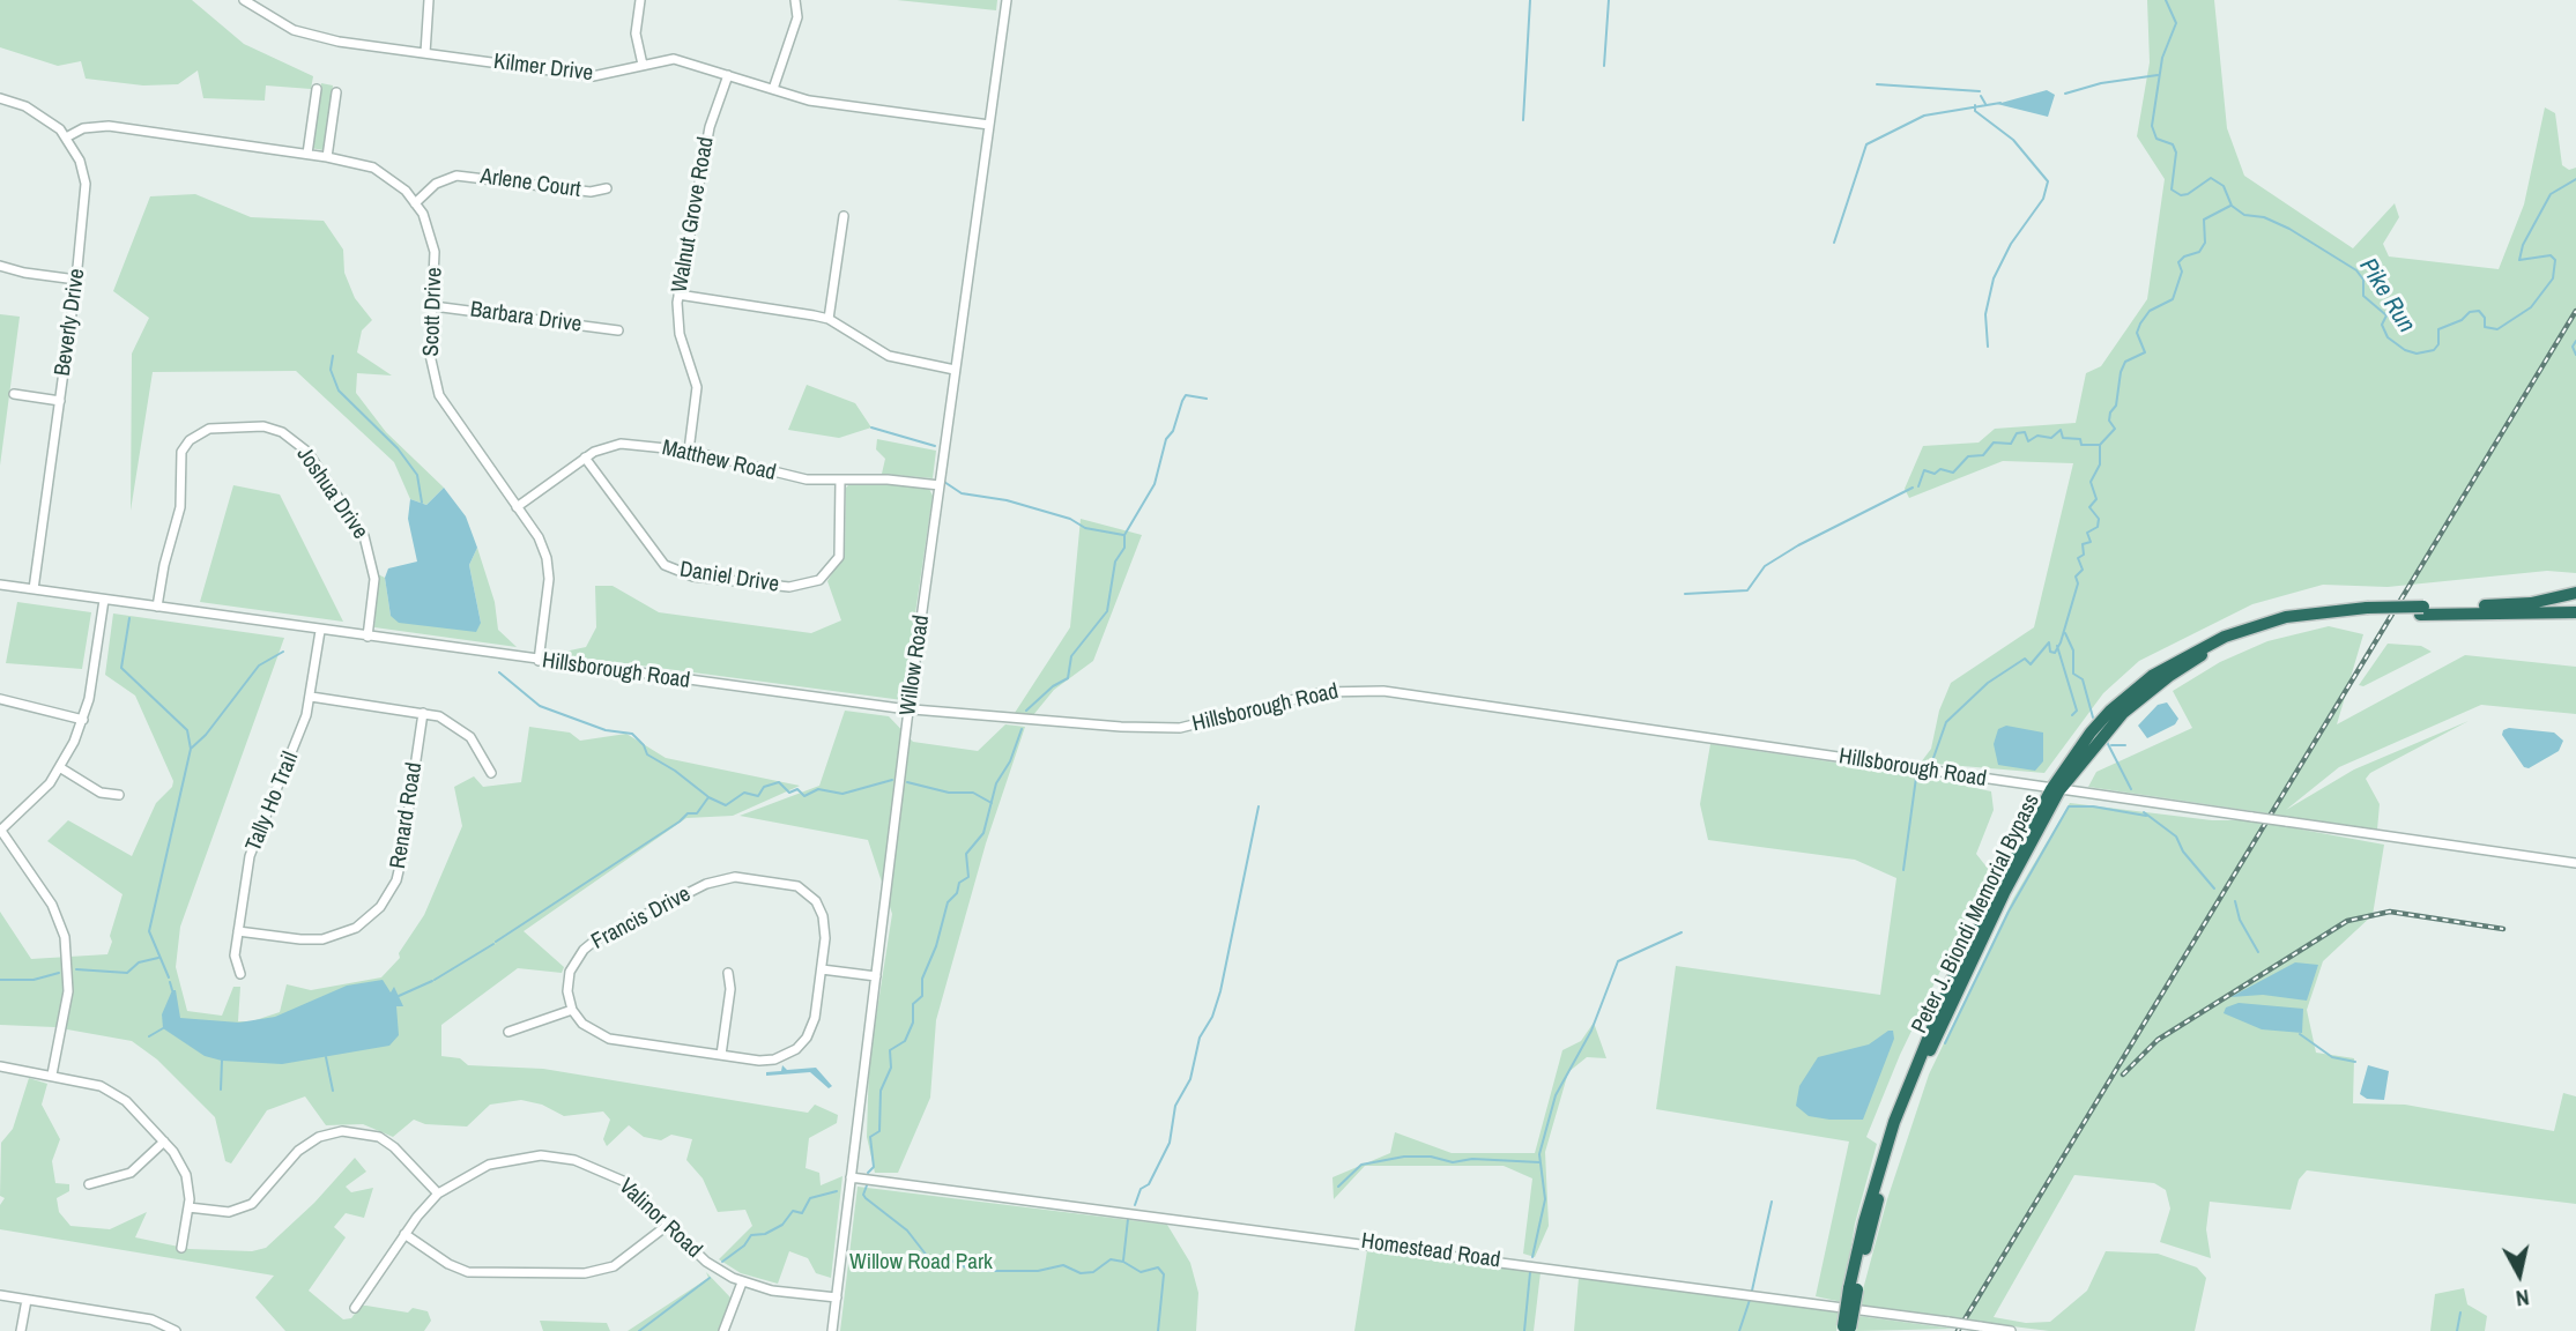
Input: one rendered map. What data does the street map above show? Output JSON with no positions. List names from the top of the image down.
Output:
{
  "streets": {
    "highway": ["Peter J. Biondi Memorial Bypass"],
    "street": [
      "Kilmer Drive",
      "Arlene Court",
      "Walnut Grove Road",
      "Scott Drive",
      "Barbara Drive",
      "Beverly Drive",
      "Matthew Road",
      "Joshua Drive",
      "Daniel Drive",
      "Willow Road",
      "Hillsborough Road",
      "Tally Ho Trail",
      "Renard Road",
      "Francis Drive",
      "Valinor Road",
      "Homestead Road"
    ]
  },
  "crossings": [
    ["Kilmer Drive", "Walnut Grove Road"],
    ["Kilmer Drive", "Willow Road"],
    ["Arlene Court", "Scott Drive"],
    ["Walnut Grove Road", "Matthew Road"],
    ["Scott Drive", "Barbara Drive"],
    ["Scott Drive", "Beverly Drive"],
    ["Scott Drive", "Matthew Road"],
    ["Scott Drive", "Hillsborough Road"],
    ["Beverly Drive", "Hillsborough Road"],
    ["Matthew Road", "Daniel Drive"],
    ["Matthew Road", "Willow Road"],
    ["Joshua Drive", "Hillsborough Road"],
    ["Willow Road", "Hillsborough Road"],
    ["Willow Road", "Valinor Road"],
    ["Willow Road", "Homestead Road"],
    ["Hillsborough Road", "Tally Ho Trail"],
    ["Hillsborough Road", "Peter J. Biondi Memorial Bypass"],
    ["Tally Ho Trail", "Renard Road"]
  ],
  "water": ["Pike Run"],
  "parks": ["Willow Road Park"],
  "north": "bottom"
}
